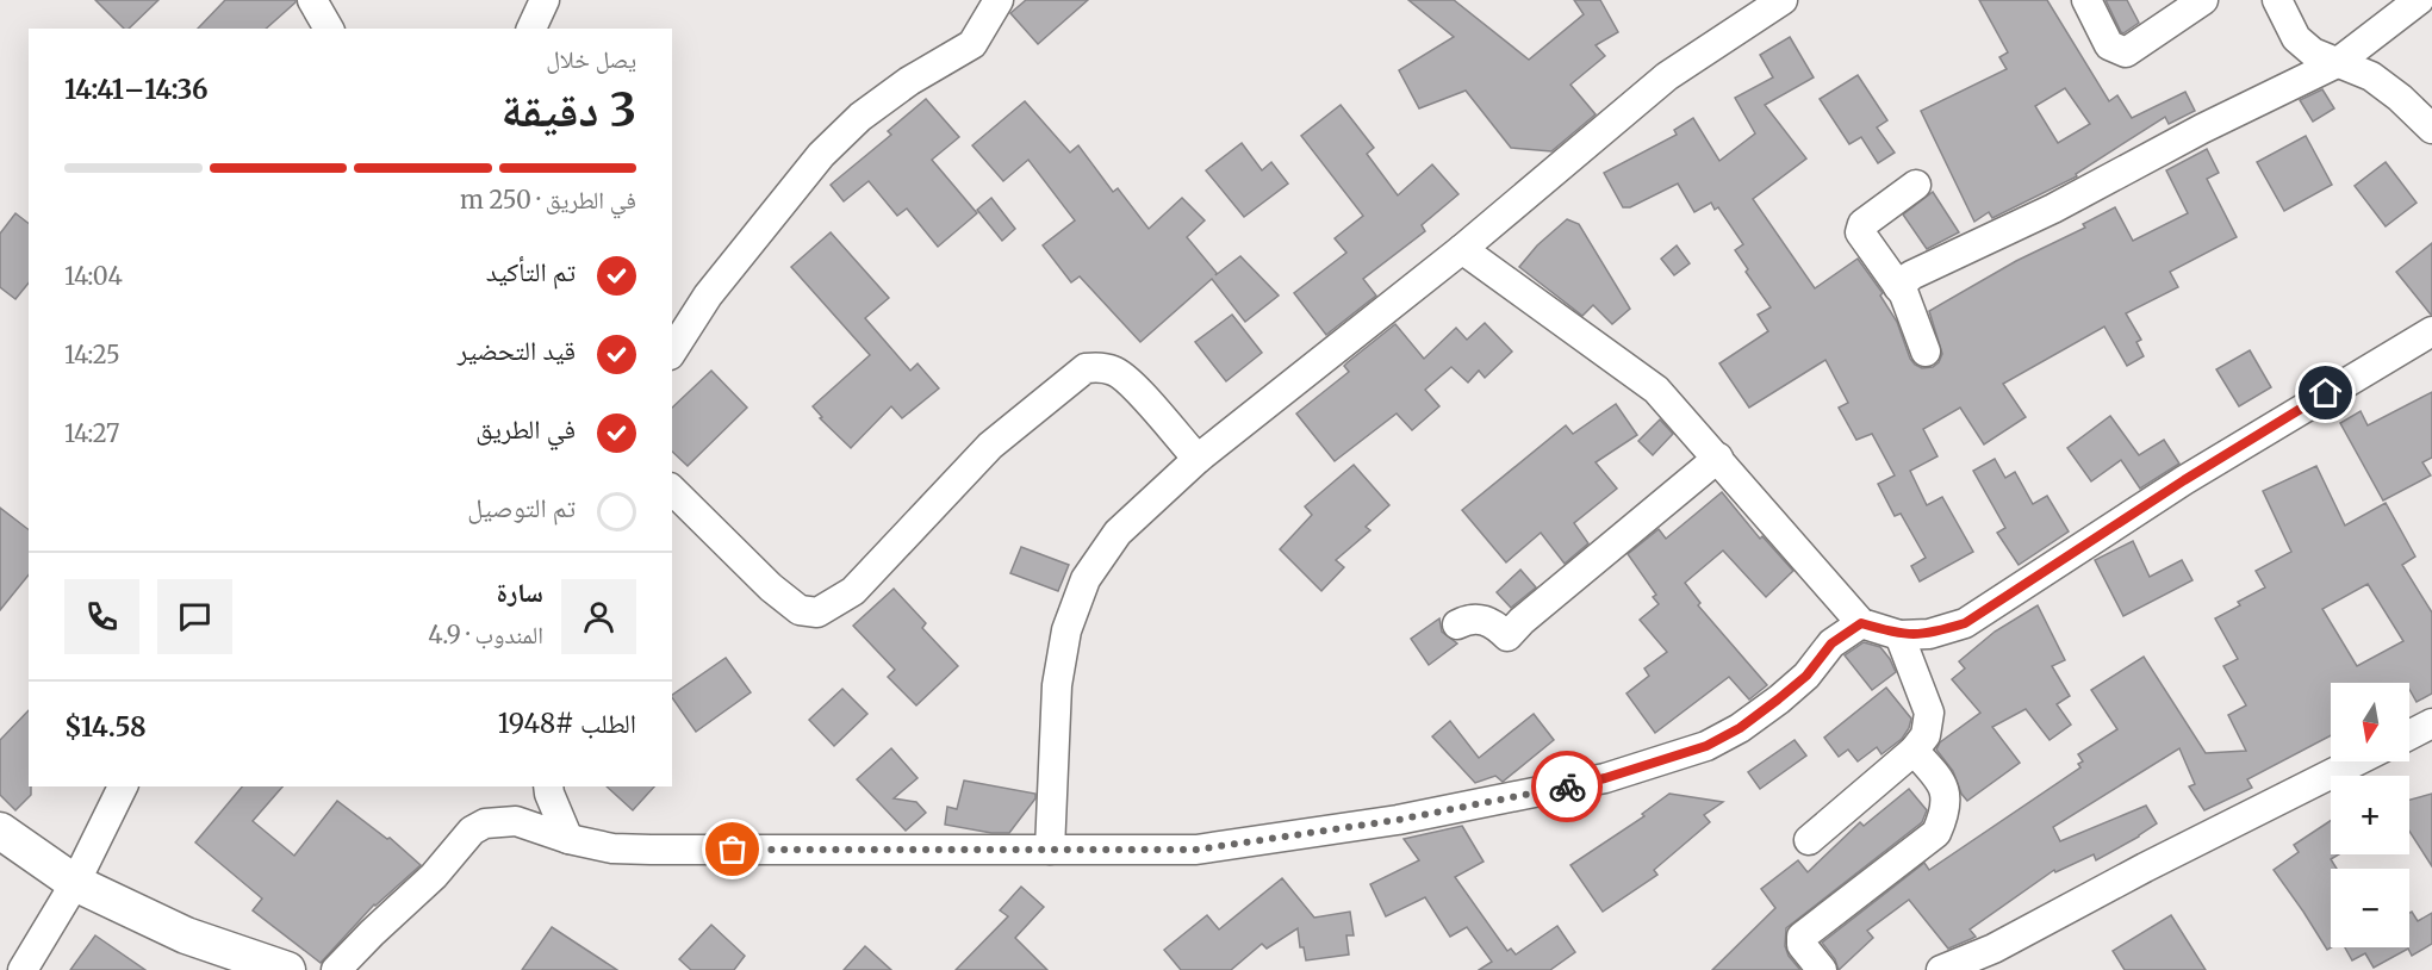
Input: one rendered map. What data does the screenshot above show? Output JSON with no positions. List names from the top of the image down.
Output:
{
  "north": "bottom",
  "page": {
    "heading": ["3 دقيقة", "يصل خلال", "14:36–14:41"],
    "panel": [
      "سارة",
      "المندوب · 4.9",
      "الطلب #1948",
      "$14.58"
    ],
    "bar": "في الطريق · 250 m",
    "list": [
      ["تم التأكيد", "14:04"],
      ["قيد التحضير", "14:25"],
      ["في الطريق", "14:27"],
      "تم التوصيل"
    ],
    "map_buttons": ["+", "−"]
  }
}
